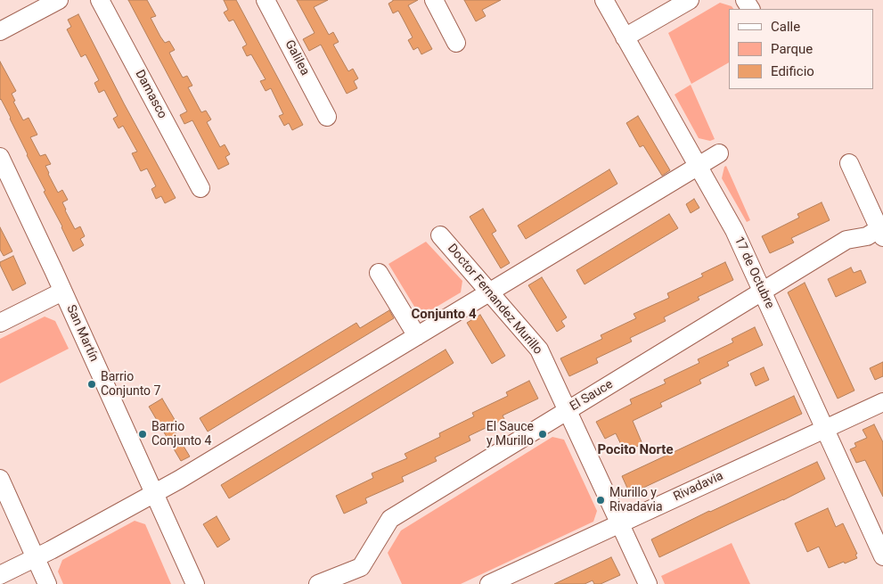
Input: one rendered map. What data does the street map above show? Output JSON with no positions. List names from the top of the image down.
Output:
{
  "streets": {
    "street": [
      "Galilea",
      "Damasco",
      "17 de Octubre",
      "Doctor Fernandez Murillo",
      "San Martín",
      "El Sauce",
      "Rivadavia"
    ]
  },
  "crossings": [
    ["17 de Octubre", "El Sauce"],
    ["17 de Octubre", "Rivadavia"],
    ["Doctor Fernandez Murillo", "El Sauce"],
    ["Doctor Fernandez Murillo", "Rivadavia"]
  ],
  "districts": ["Conjunto 4", "Pocito Norte"],
  "places": [
    "Barrio Conjunto 7",
    "Barrio Conjunto 4",
    "El Sauce y Murillo",
    "Murillo y Rivadavia"
  ],
  "legend": ["Calle", "Parque", "Edificio"]
}
